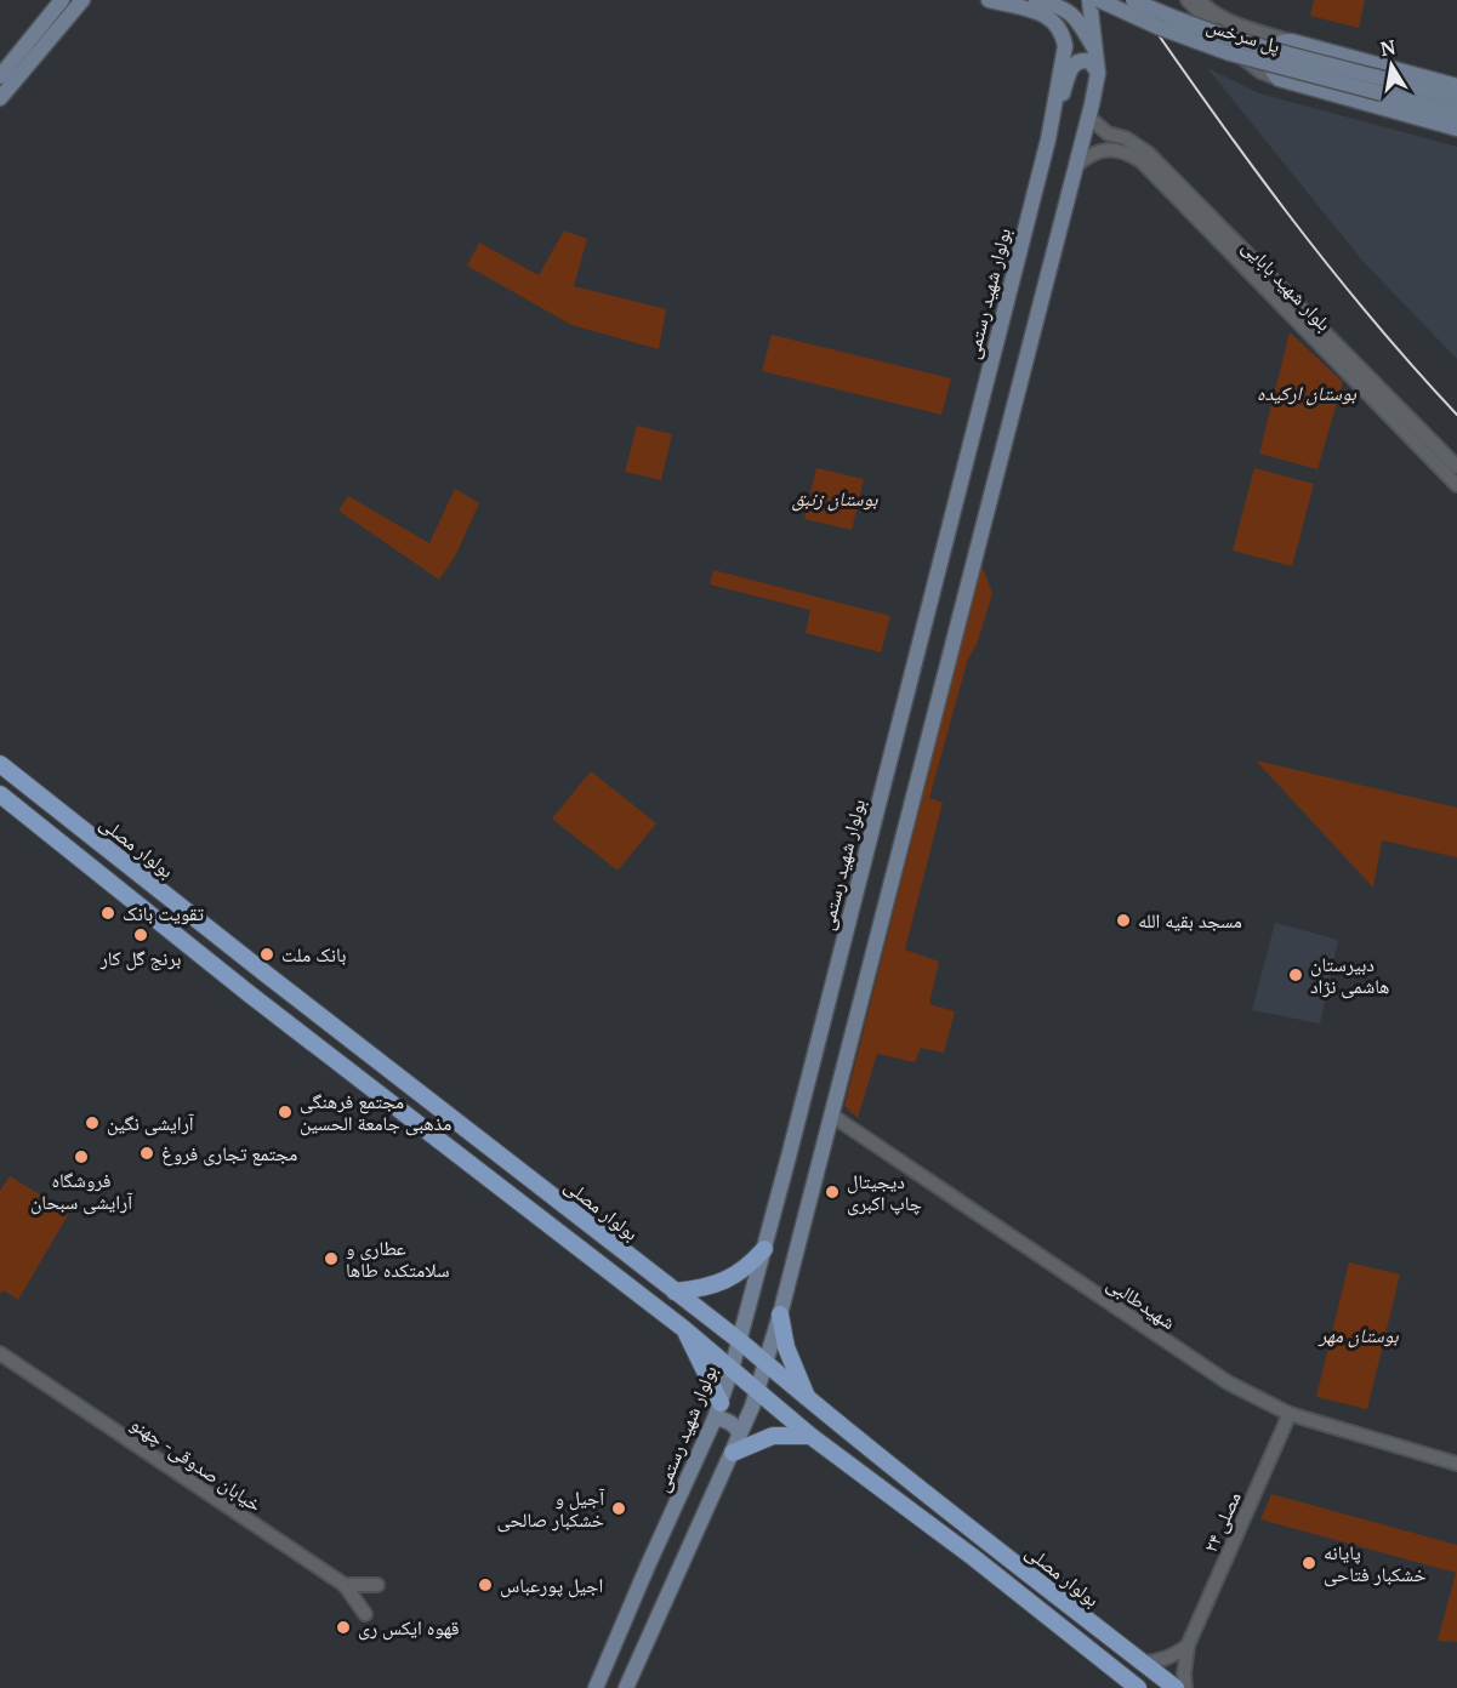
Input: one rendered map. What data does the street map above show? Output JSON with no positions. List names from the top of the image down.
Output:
{
  "streets": {
    "main road": ["پل سرخس", "بولوار شهید رستمی", "بولوار مصلی"],
    "street": [
      "بلوار شهید بابایی",
      "شهیدطالبی",
      "خیابان صدوقی- چهنو",
      "مصلی ۲۴"
    ]
  },
  "crossings": [
    ["بولوار شهید رستمی", "بولوار مصلی"],
    ["شهیدطالبی", "مصلی ۲۴"]
  ],
  "parks": ["بوستان ارکیده", "بوستان زنبق", "بوستان مهر"],
  "places": [
    "تقویت بانک",
    "مسجد بقیه الله",
    "برنج گل کار",
    "بانک ملت",
    "دبیرستان هاشمی نژاد",
    "مجتمع فرهنگی مذهبی جامعة الحسین",
    "آرایشی نگین",
    "مجتمع تجاری فروغ",
    "فروشگاه آرایشی سبحان",
    "دیجیتال چاپ اکبری",
    "عطاری و سلامتکده طاها",
    "آجیل و خشکبار صالحی",
    "پایانه خشکبار فتاحی",
    "اجیل پورعباس",
    "قهوه ایکس ری"
  ],
  "north": "top"
}
